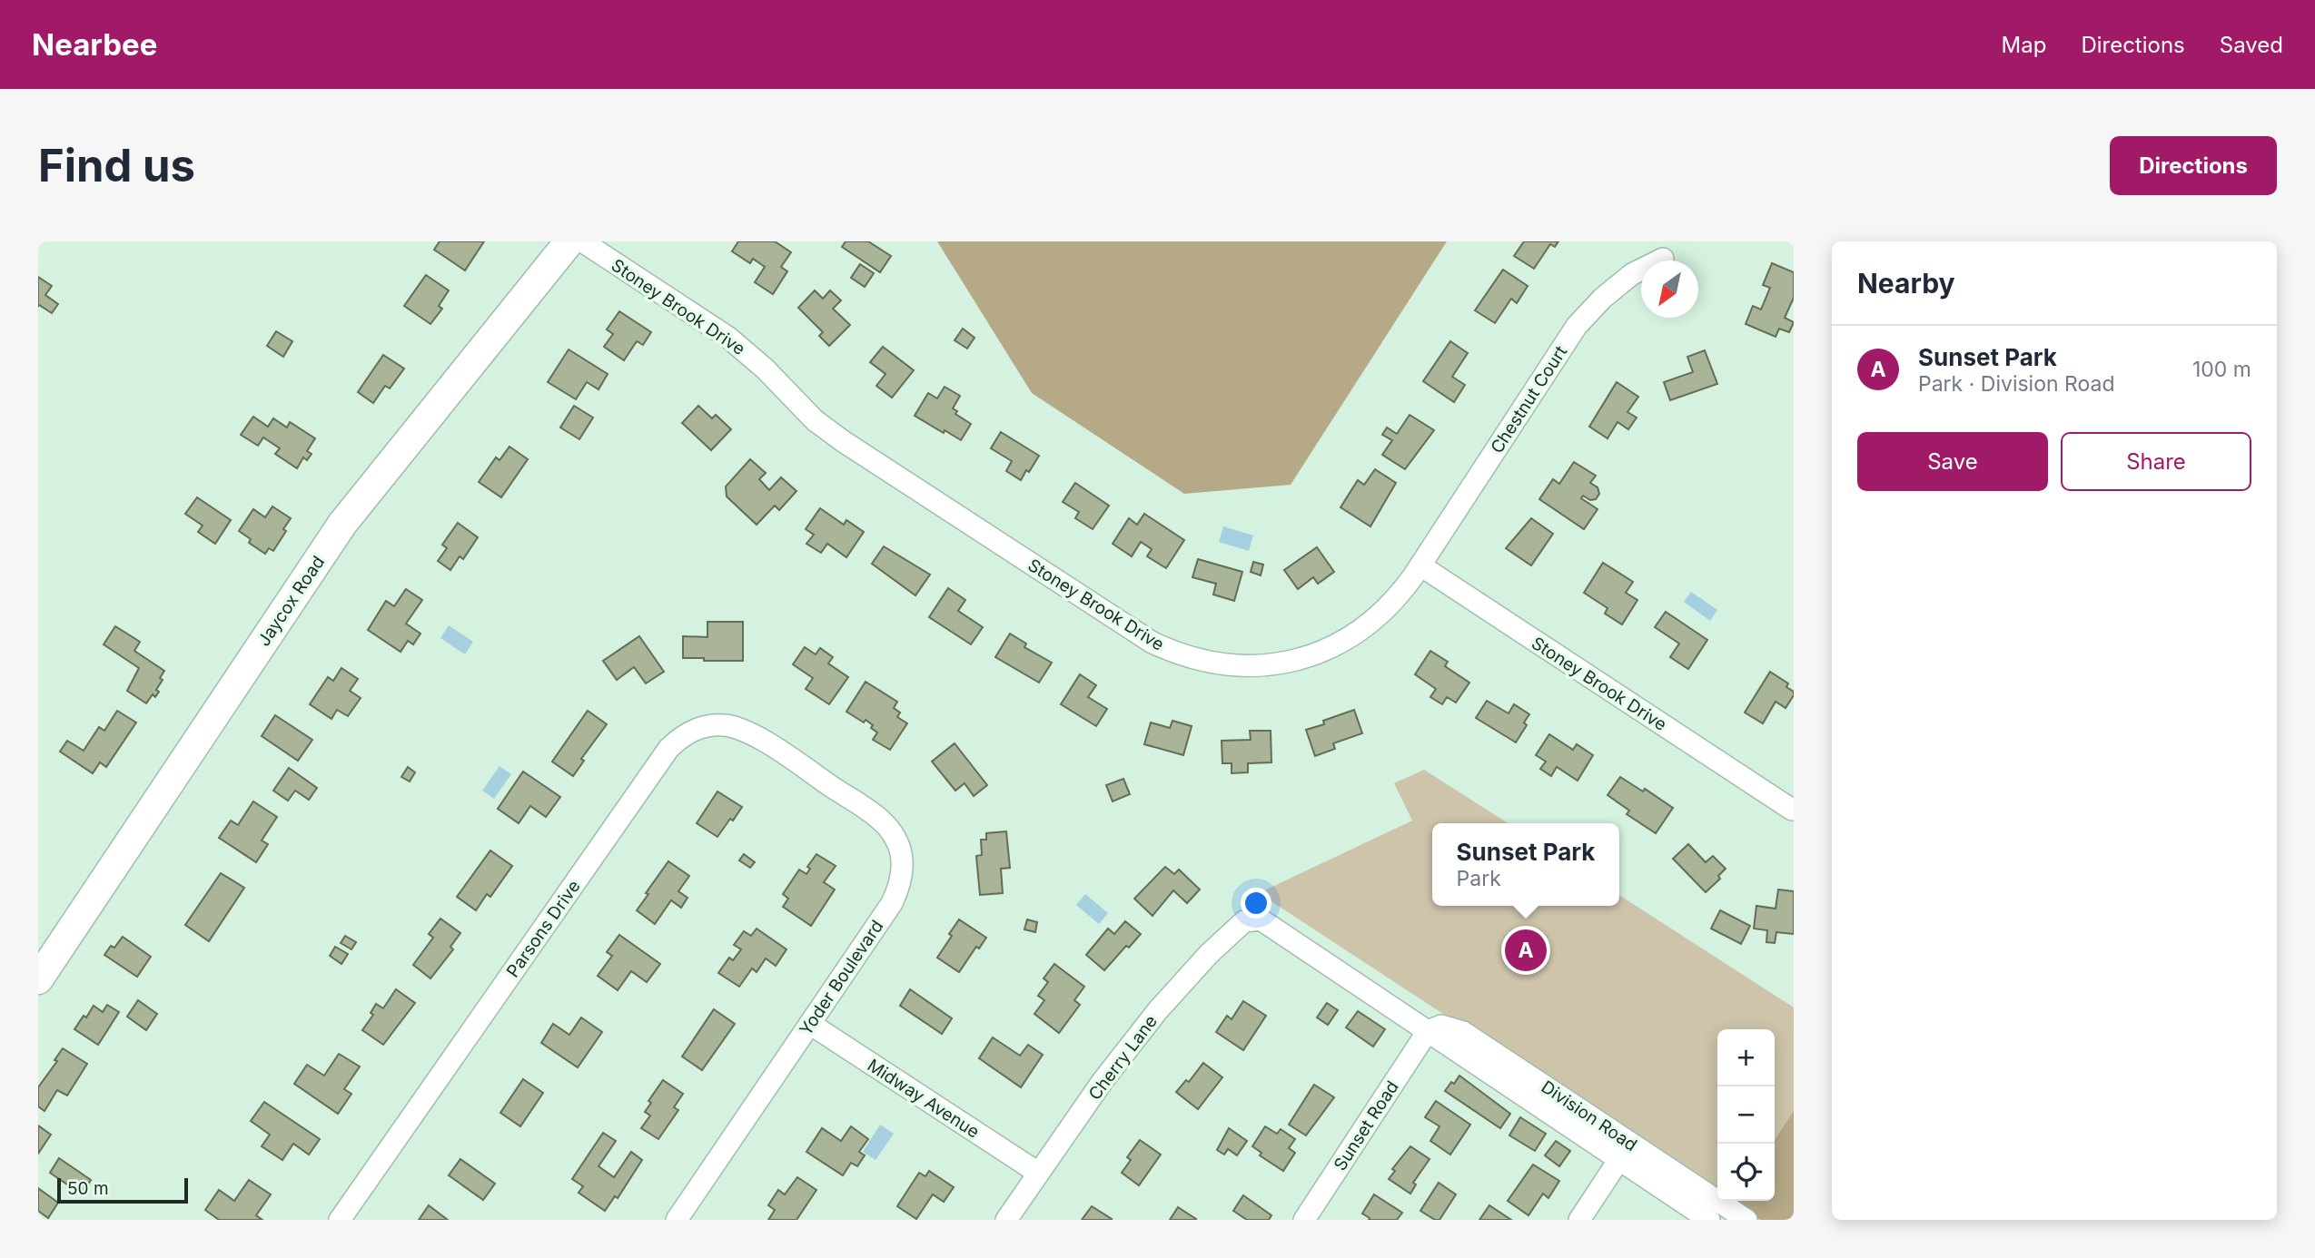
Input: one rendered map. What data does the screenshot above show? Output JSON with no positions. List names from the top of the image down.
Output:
{
  "streets": {
    "street": [
      "Stoney Brook Drive",
      "Chestnut Court",
      "Jaycox Road",
      "Parsons Drive",
      "Yoder Boulevard",
      "Cherry Lane",
      "Midway Avenue",
      "Division Road",
      "Sunset Road"
    ]
  },
  "crossings": [
    ["Stoney Brook Drive", "Chestnut Court"],
    ["Parsons Drive", "Yoder Boulevard"],
    ["Yoder Boulevard", "Midway Avenue"],
    ["Cherry Lane", "Midway Avenue"],
    ["Cherry Lane", "Division Road"],
    ["Cherry Lane", "Sunset Road"],
    ["Division Road", "Sunset Road"]
  ],
  "scale_bar": "50 m",
  "north": "bottom left",
  "page": {
    "header": "Nearbee",
    "nav": ["Map", "Directions", "Saved"],
    "buttons": [
      "Directions",
      ["Save", "Share"]
    ],
    "title": "Find us",
    "heading": "Nearby",
    "list": [
      {
        "mark": "A",
        "name": "Sunset Park",
        "note": "Park · Division Road",
        "value": "100 m"
      }
    ],
    "popup": ["Sunset Park", "Park"],
    "pins": "A",
    "map_buttons": ["+", "−"],
    "scale": "50 m"
  }
}
